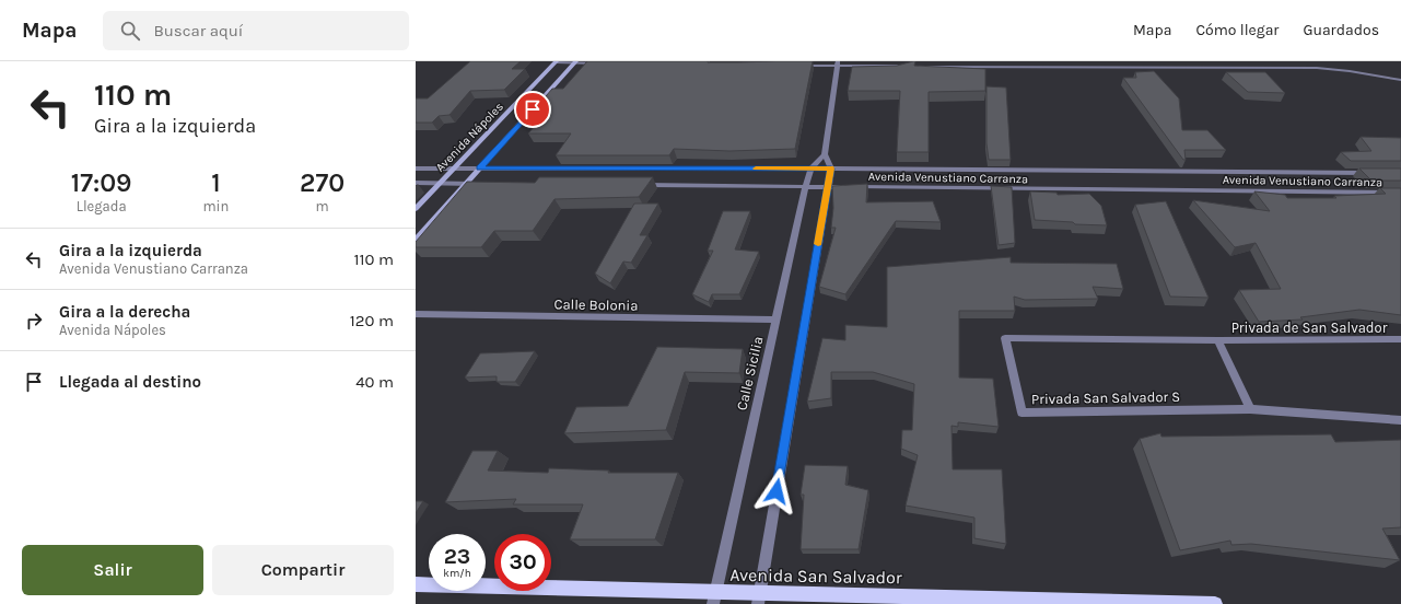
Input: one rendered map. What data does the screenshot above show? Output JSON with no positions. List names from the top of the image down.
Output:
{
  "streets": {
    "main road": ["Avenida Nápoles", "Avenida San Salvador"],
    "street": [
      "Avenida Venustiano Carranza",
      "Calle Bolonia",
      "Privada de San Salvador",
      "Calle Sicilia",
      "Privada San Salvador S"
    ]
  },
  "crossings": [
    ["Avenida Nápoles", "Avenida Venustiano Carranza"],
    ["Avenida Venustiano Carranza", "Calle Sicilia"],
    ["Calle Bolonia", "Calle Sicilia"],
    ["Privada de San Salvador", "Privada San Salvador S"],
    ["Calle Sicilia", "Avenida San Salvador"]
  ],
  "page": {
    "header": "Mapa",
    "search": "Buscar aquí",
    "nav": ["Mapa", "Cómo llegar", "Guardados"],
    "turn": ["110 m", "Gira a la izquierda"],
    "eta": [
      "17:09",
      "Llegada",
      "1",
      "min",
      "270",
      "m"
    ],
    "list": [
      {
        "name": "Gira a la izquierda",
        "note": "Avenida Venustiano Carranza",
        "value": "110 m"
      },
      {
        "name": "Gira a la derecha",
        "note": "Avenida Nápoles",
        "value": "120 m"
      },
      {
        "name": "Llegada al destino",
        "value": "40 m"
      }
    ],
    "speed": "23 km/h",
    "limit": "30",
    "buttons": ["Salir", "Compartir"]
  }
}
